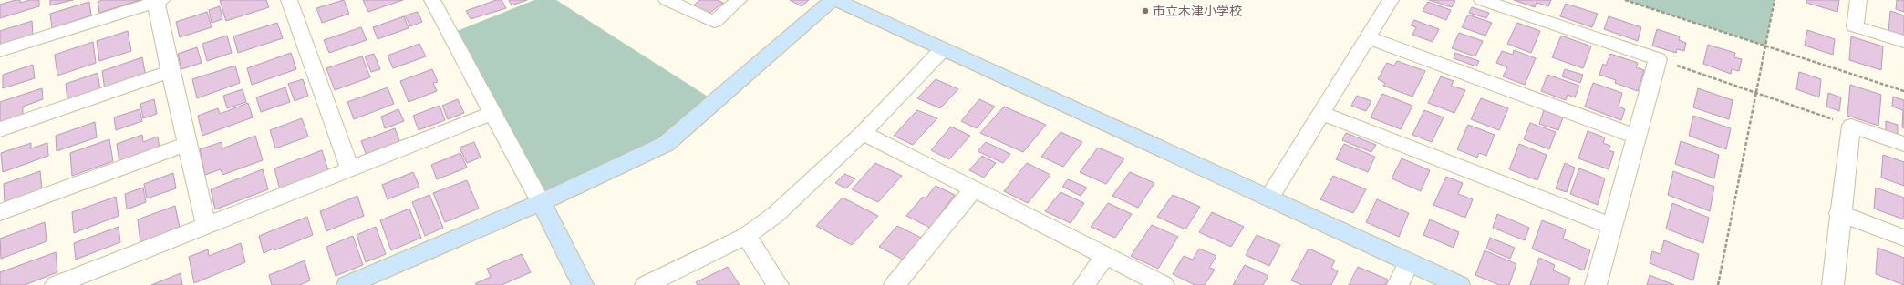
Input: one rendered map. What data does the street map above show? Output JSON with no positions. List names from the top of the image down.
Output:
{
  "places": ["市立木津小学校"]
}
